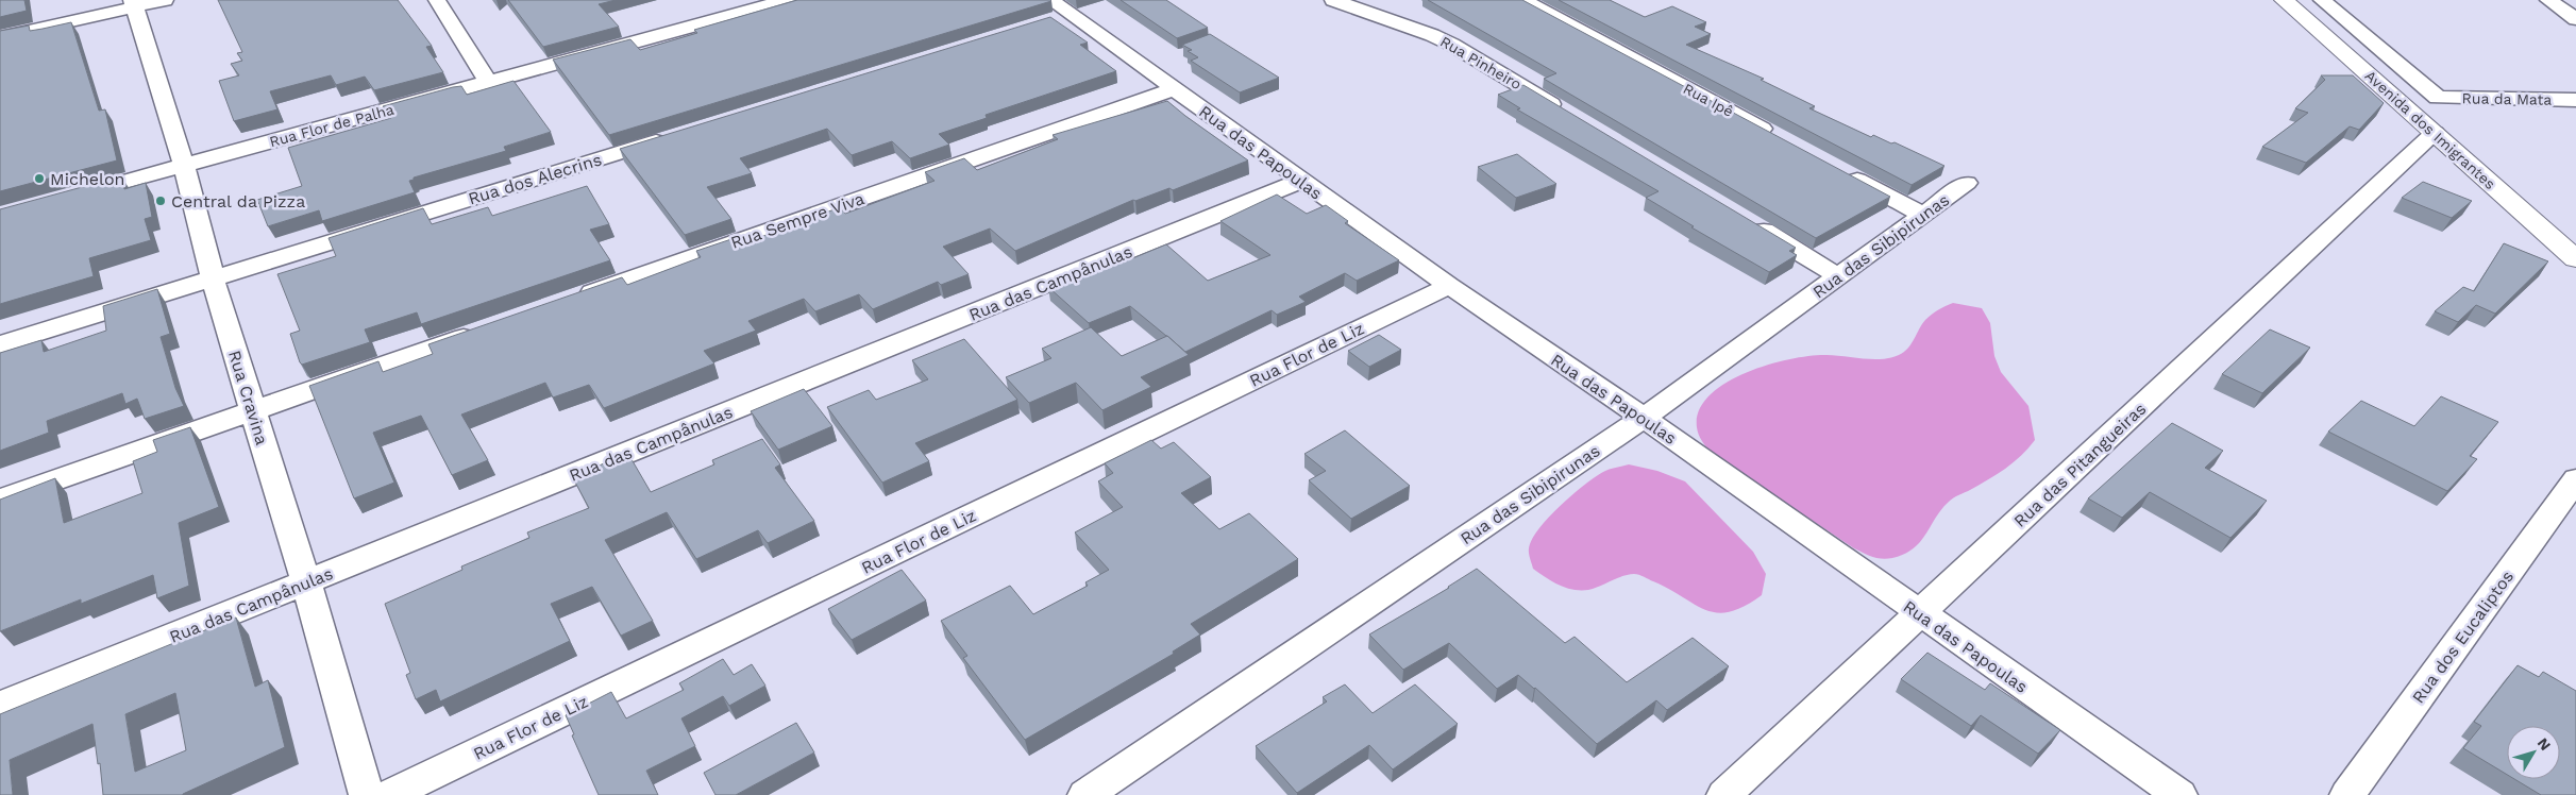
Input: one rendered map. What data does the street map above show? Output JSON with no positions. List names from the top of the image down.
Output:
{
  "streets": {
    "street": [
      "Rua Pinheiro",
      "Rua da Mata",
      "Rua Ipê",
      "Rua Flor de Palha",
      "Avenida dos Imigrantes",
      "Rua das Papoulas",
      "Rua dos Alecrins",
      "Rua Sempre Viva",
      "Rua das Sibipirunas",
      "Rua das Campânulas",
      "Rua Flor de Liz",
      "Rua Cravina",
      "Rua das Pitangueiras",
      "Rua dos Eucaliptos"
    ]
  },
  "crossings": [
    ["Rua Flor de Palha", "Rua Cravina"],
    ["Avenida dos Imigrantes", "Rua das Pitangueiras"],
    ["Rua das Papoulas", "Rua Sempre Viva"],
    ["Rua das Papoulas", "Rua das Sibipirunas"],
    ["Rua das Papoulas", "Rua das Campânulas"],
    ["Rua das Papoulas", "Rua Flor de Liz"],
    ["Rua das Papoulas", "Rua das Pitangueiras"],
    ["Rua dos Alecrins", "Rua Cravina"],
    ["Rua das Campânulas", "Rua Cravina"]
  ],
  "places": ["Michelon", "Central da Pizza"],
  "north": "top right"
}
